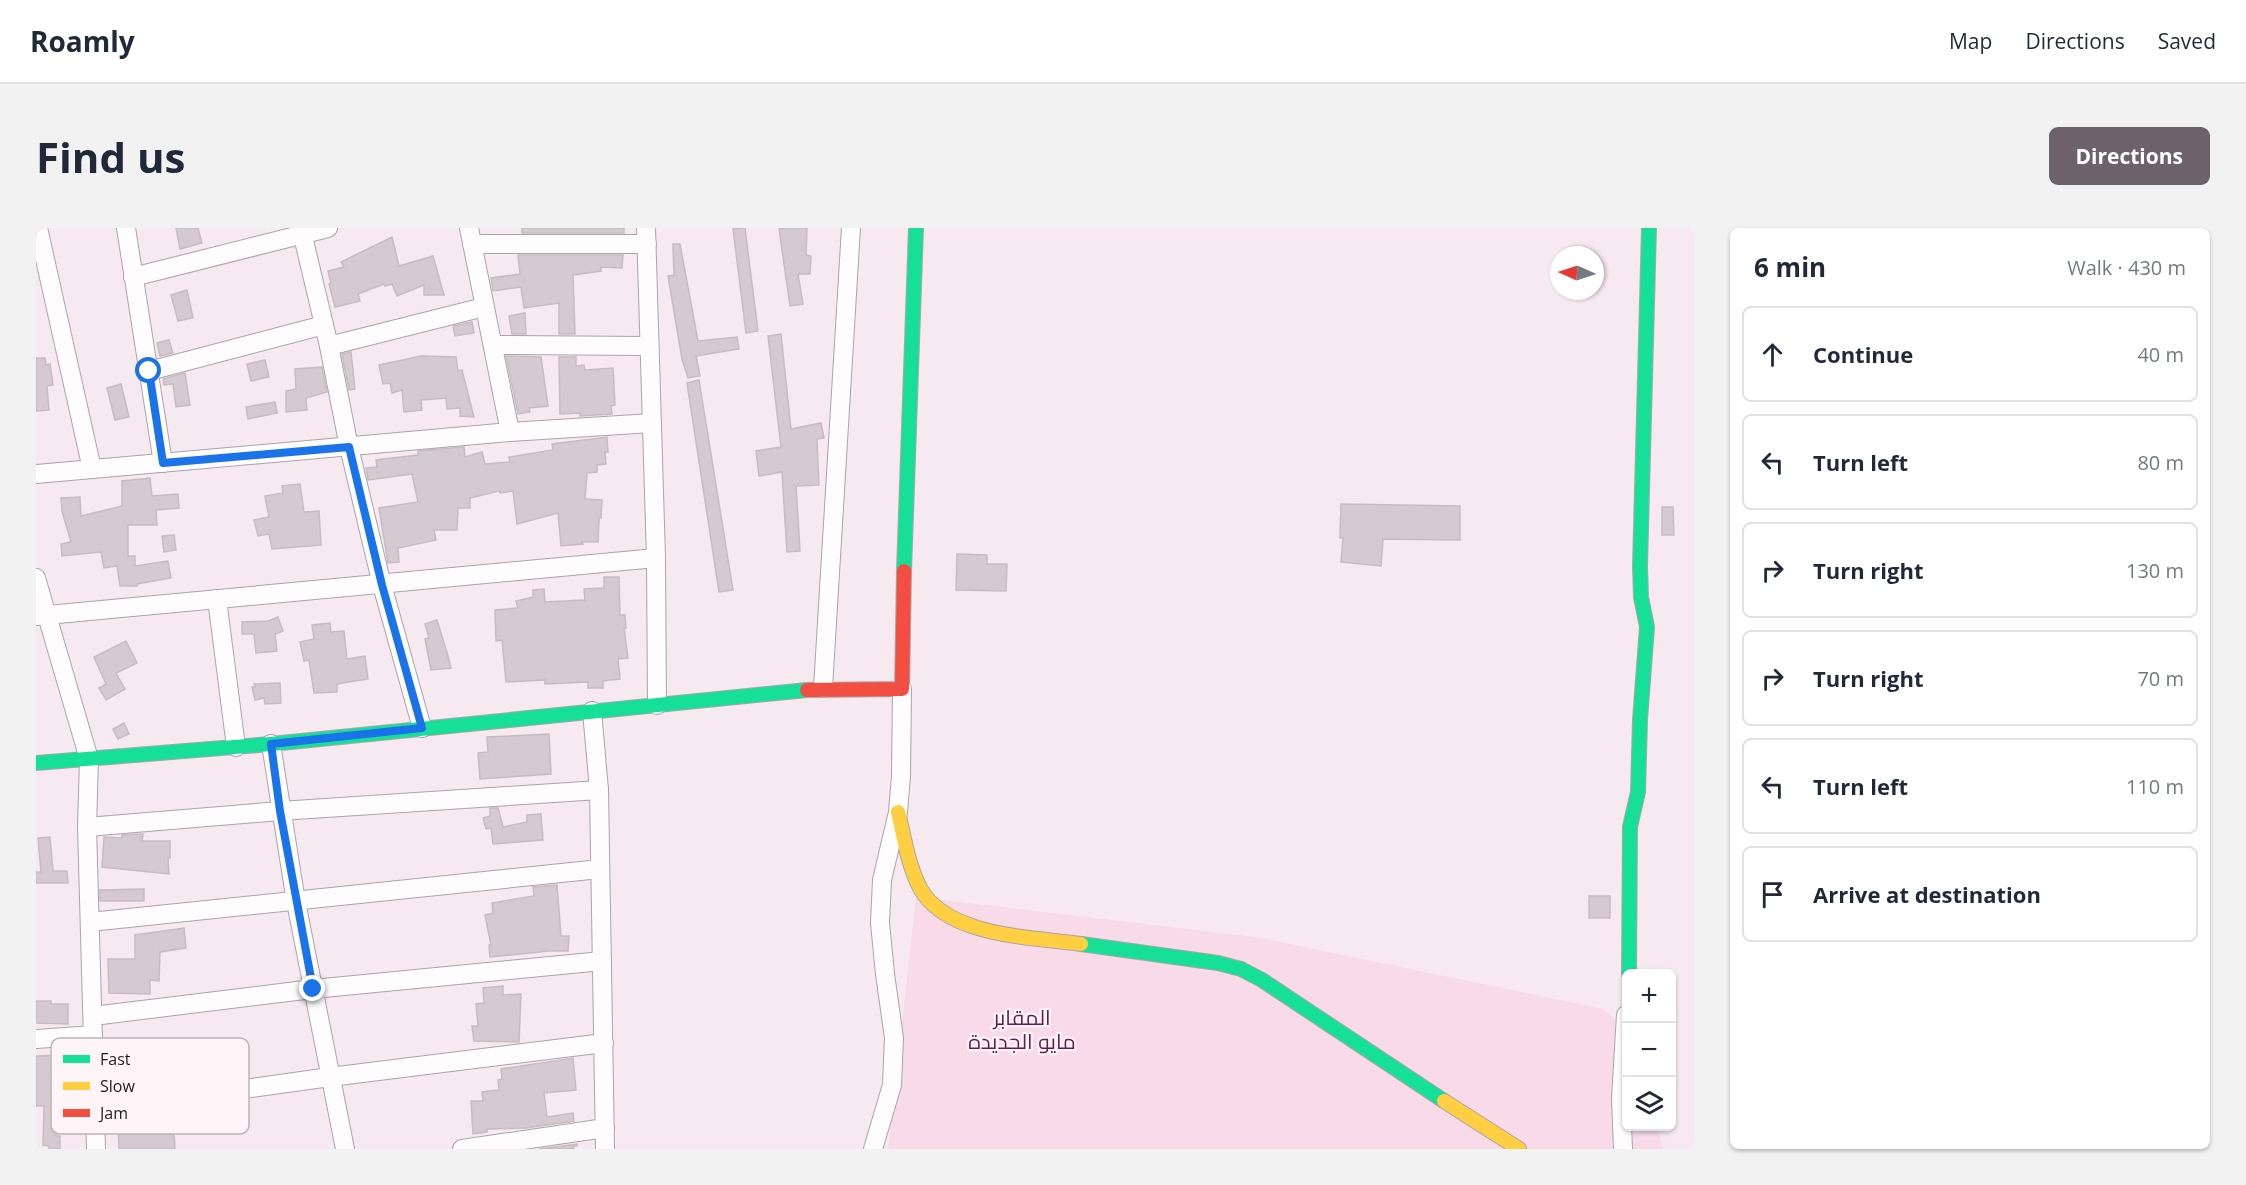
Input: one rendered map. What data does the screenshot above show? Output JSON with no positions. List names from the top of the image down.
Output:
{
  "parks": ["المقابر مايو الجديدة"],
  "legend": ["Fast", "Slow", "Jam"],
  "north": "left",
  "page": {
    "header": "Roamly",
    "nav": ["Map", "Directions", "Saved"],
    "buttons": "Directions",
    "title": "Find us",
    "heading": ["6 min", "Walk · 430 m"],
    "list": [
      ["Continue", "40 m"],
      ["Turn left", "80 m"],
      ["Turn right", "130 m"],
      ["Turn right", "70 m"],
      ["Turn left", "110 m"],
      "Arrive at destination"
    ],
    "map_buttons": ["+", "−"]
  }
}
